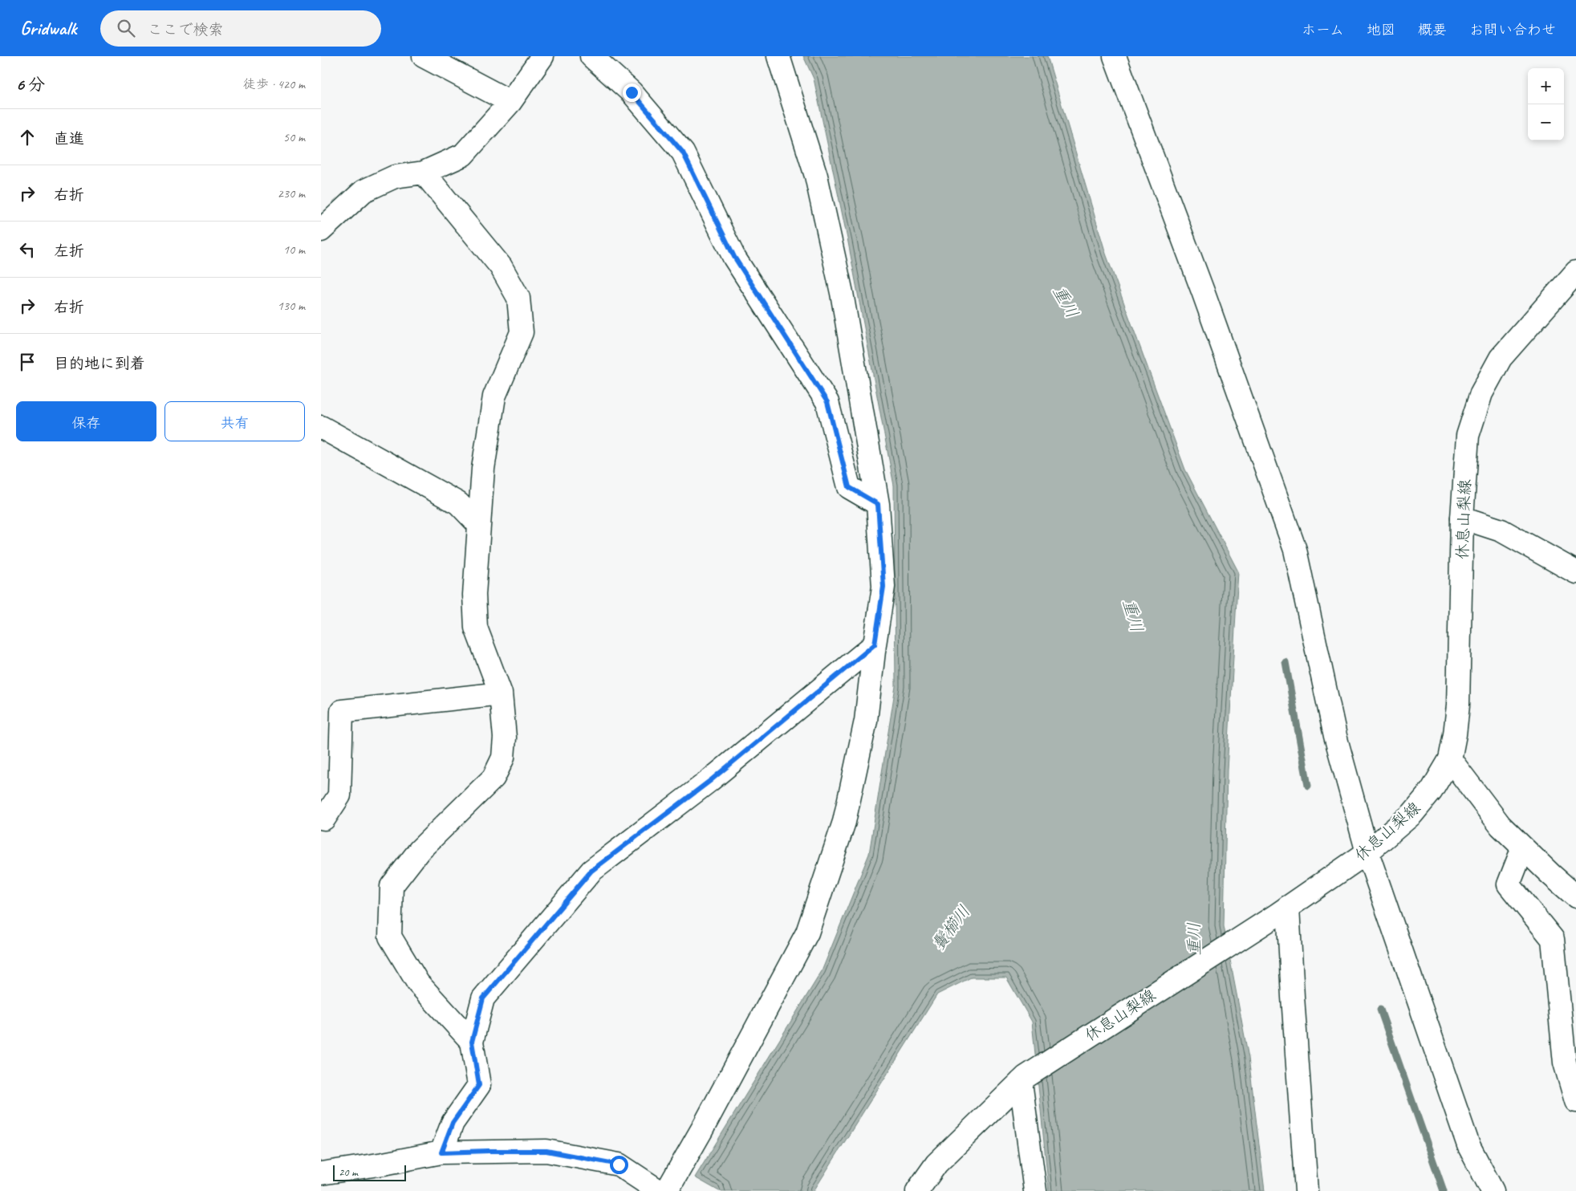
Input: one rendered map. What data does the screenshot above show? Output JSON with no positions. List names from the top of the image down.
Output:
{
  "streets": {
    "street": ["休息山梨線"]
  },
  "water": ["重川", "鬢櫛川"],
  "scale_bar": "20 m",
  "page": {
    "header": "Gridwalk",
    "search": "ここで検索",
    "nav": [
      "ホーム",
      "地図",
      "概要",
      "お問い合わせ"
    ],
    "heading": ["6 分", "徒歩 · 420 m"],
    "map_buttons": ["+", "−"],
    "list": [
      ["直進", "50 m"],
      ["右折", "230 m"],
      ["左折", "10 m"],
      ["右折", "130 m"],
      "目的地に到着"
    ],
    "buttons": ["保存", "共有"],
    "scale": "20 m"
  }
}
